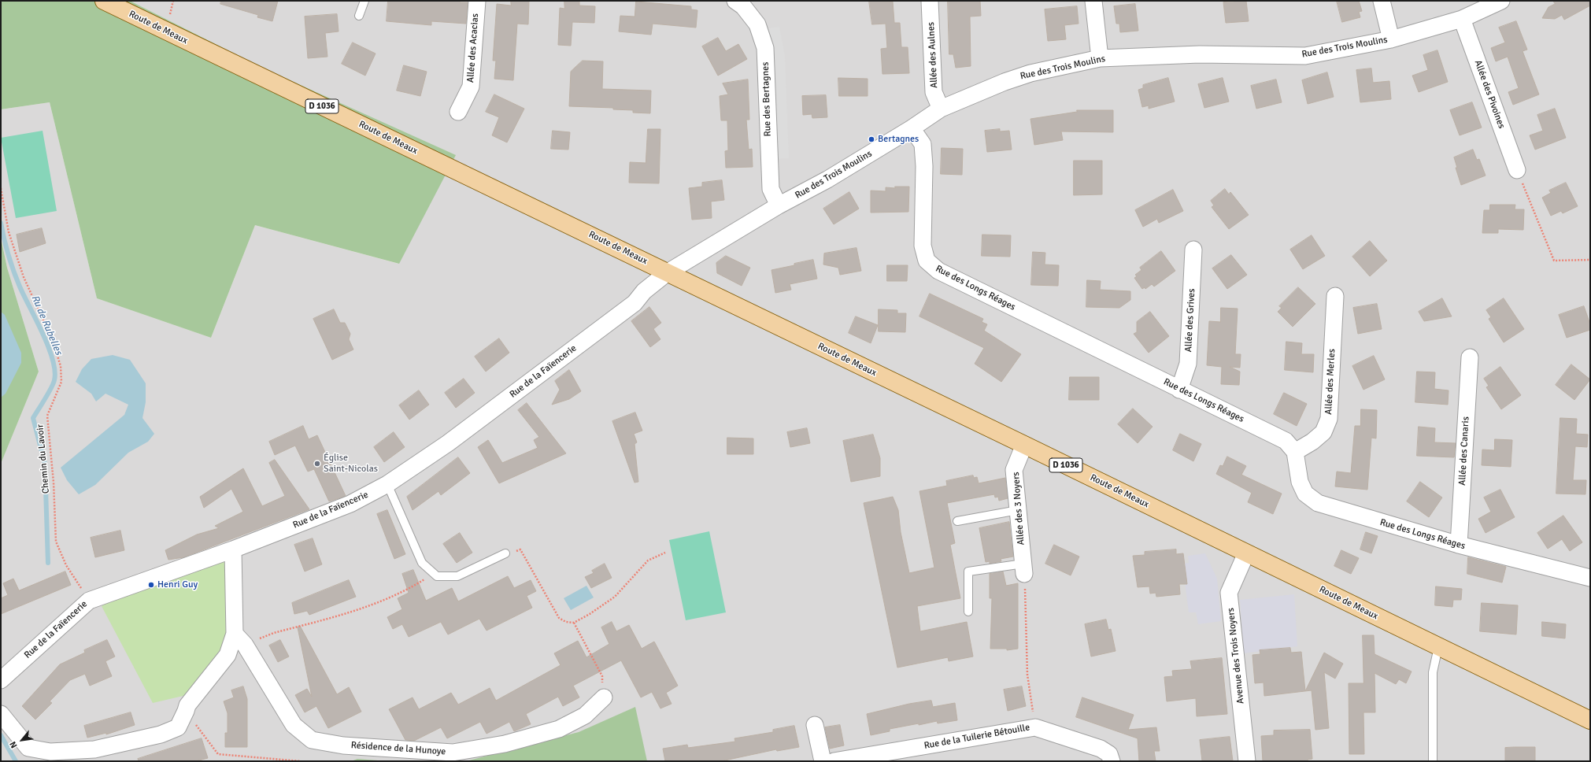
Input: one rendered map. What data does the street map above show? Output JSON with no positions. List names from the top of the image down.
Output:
{
  "streets": {
    "main road": ["Route de Meaux", "D 1036"],
    "street": [
      "Rue des Trois Moulins",
      "Allée des Acacias",
      "Allée des Aulnes",
      "Allée des Pivoines",
      "Rue des Bertagnes",
      "Rue des Longs Réages",
      "Allée des Grives",
      "Rue de la Faïencerie",
      "Allée des Merles",
      "Allée des Canaris",
      "Allée des 3 Noyers",
      "Avenue des Trois Noyers",
      "Rue de la Tuilerie Bétouille",
      "Résidence de la Hunoye"
    ],
    "path": ["Chemin du Lavoir"]
  },
  "crossings": [
    ["Route de Meaux", "Rue des Trois Moulins"],
    ["Route de Meaux", "Rue de la Faïencerie"],
    ["Route de Meaux", "Allée des 3 Noyers"],
    ["Route de Meaux", "Avenue des Trois Noyers"],
    ["Rue des Trois Moulins", "Allée des Aulnes"],
    ["Rue des Trois Moulins", "Allée des Pivoines"],
    ["Rue des Trois Moulins", "Rue des Bertagnes"],
    ["Rue des Trois Moulins", "Rue des Longs Réages"],
    ["Rue des Trois Moulins", "Rue de la Faïencerie"],
    ["Rue des Longs Réages", "Allée des Grives"],
    ["Rue des Longs Réages", "Allée des Merles"],
    ["Rue des Longs Réages", "Allée des Canaris"],
    ["Rue de la Faïencerie", "Chemin du Lavoir"]
  ],
  "water": ["Ru de Rubelles"],
  "places": ["Bertagnes", "Église Saint-Nicolas", "Henri Guy"],
  "north": "bottom left"
}
